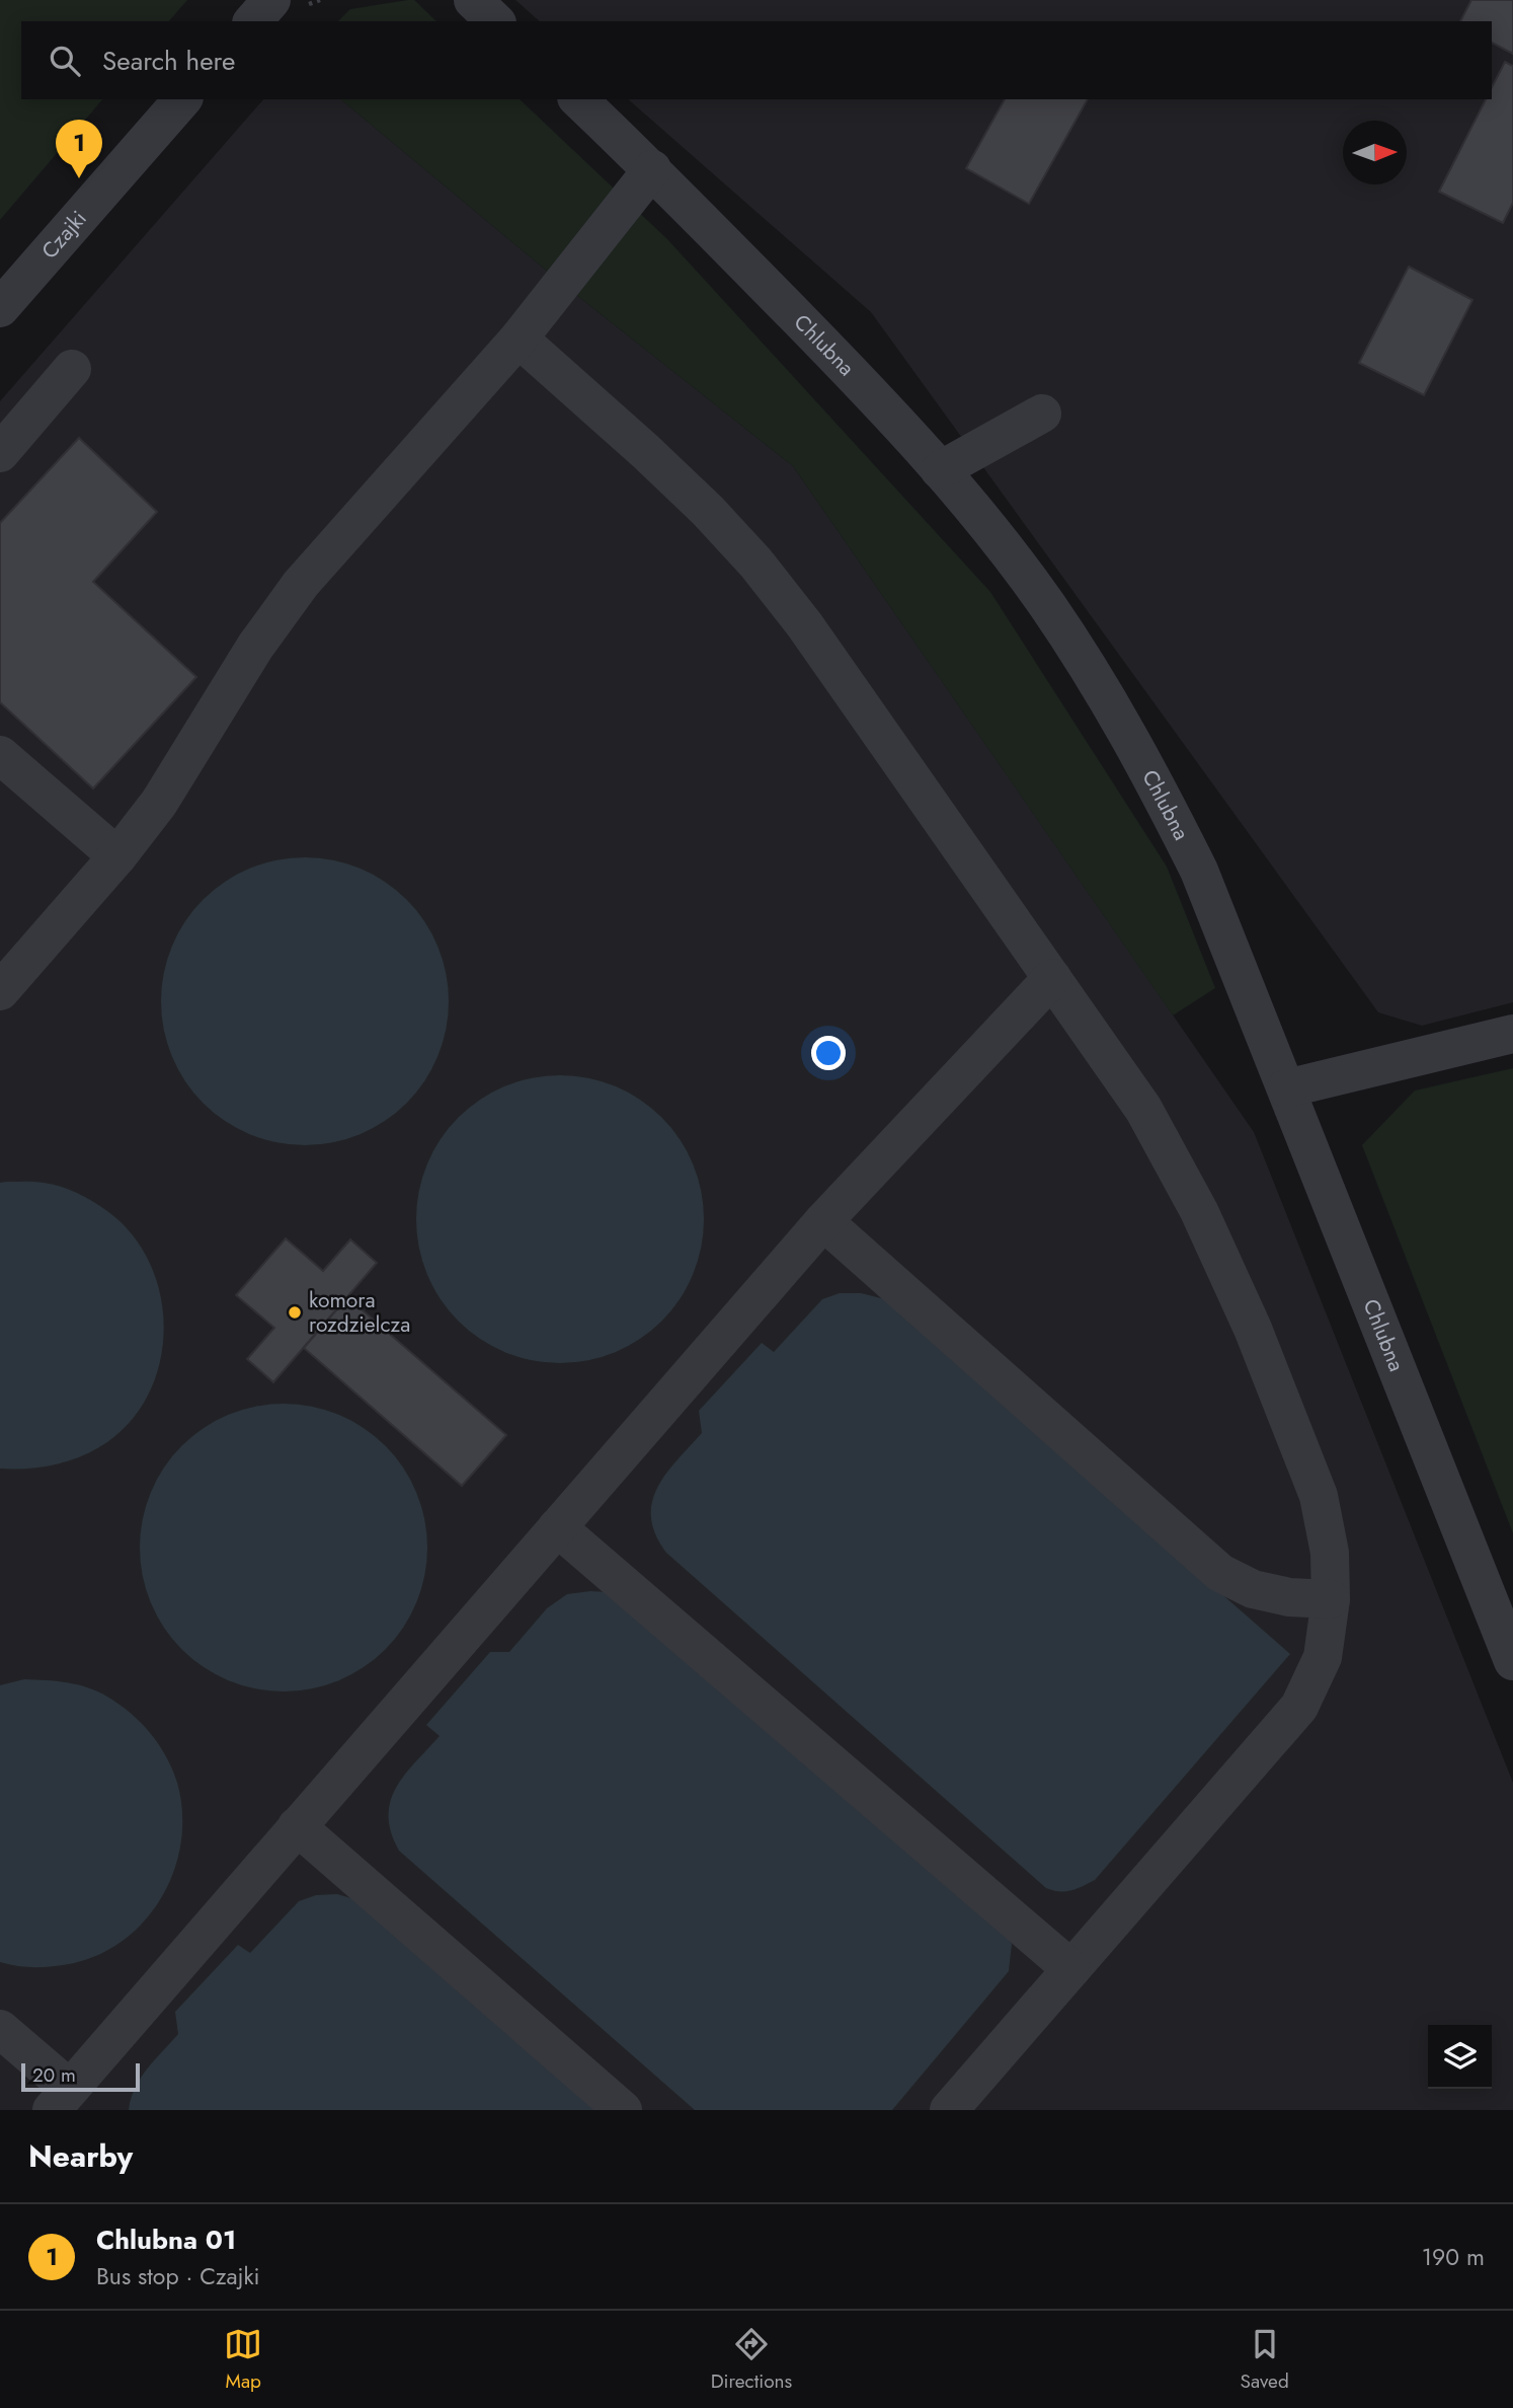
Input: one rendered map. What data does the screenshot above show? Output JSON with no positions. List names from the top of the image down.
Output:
{
  "streets": {
    "street": ["Czajki", "Chlubna"]
  },
  "places": ["komora rozdzielcza"],
  "scale_bar": "20 m",
  "north": "right",
  "page": {
    "search": "Search here",
    "pins": "1",
    "scale": "20 m",
    "heading": "Nearby",
    "list": [
      {
        "mark": "1",
        "name": "Chlubna 01",
        "note": "Bus stop · Czajki",
        "value": "190 m"
      }
    ],
    "nav": ["Map", "Directions", "Saved"]
  }
}
